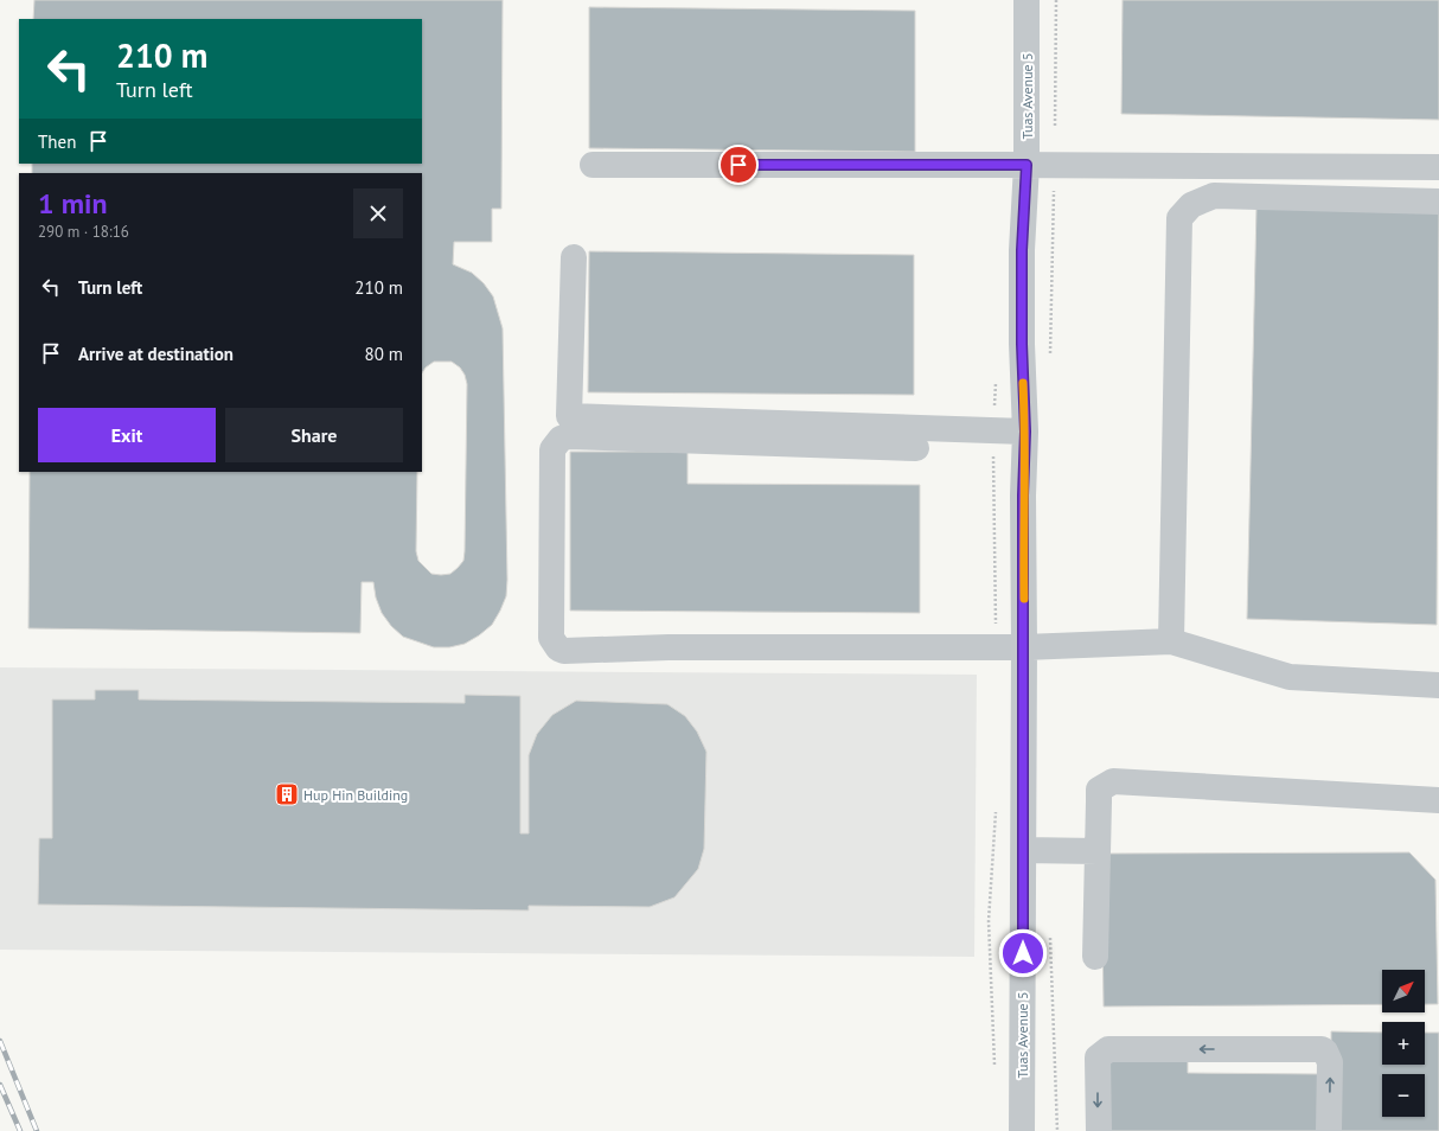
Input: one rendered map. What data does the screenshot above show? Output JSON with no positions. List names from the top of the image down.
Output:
{
  "streets": {
    "street": ["Tuas Avenue 5"]
  },
  "places": {
    "building": ["Hup Hin Building"]
  },
  "north": "top right",
  "page": {
    "turn": ["210 m", "Turn left"],
    "then": "Then",
    "heading": ["1 min", "290 m · 18:16"],
    "list": [
      {
        "name": "Turn left",
        "value": "210 m"
      },
      {
        "name": "Arrive at destination",
        "value": "80 m"
      }
    ],
    "buttons": ["Exit", "Share"],
    "map_buttons": ["+", "−"]
  }
}
